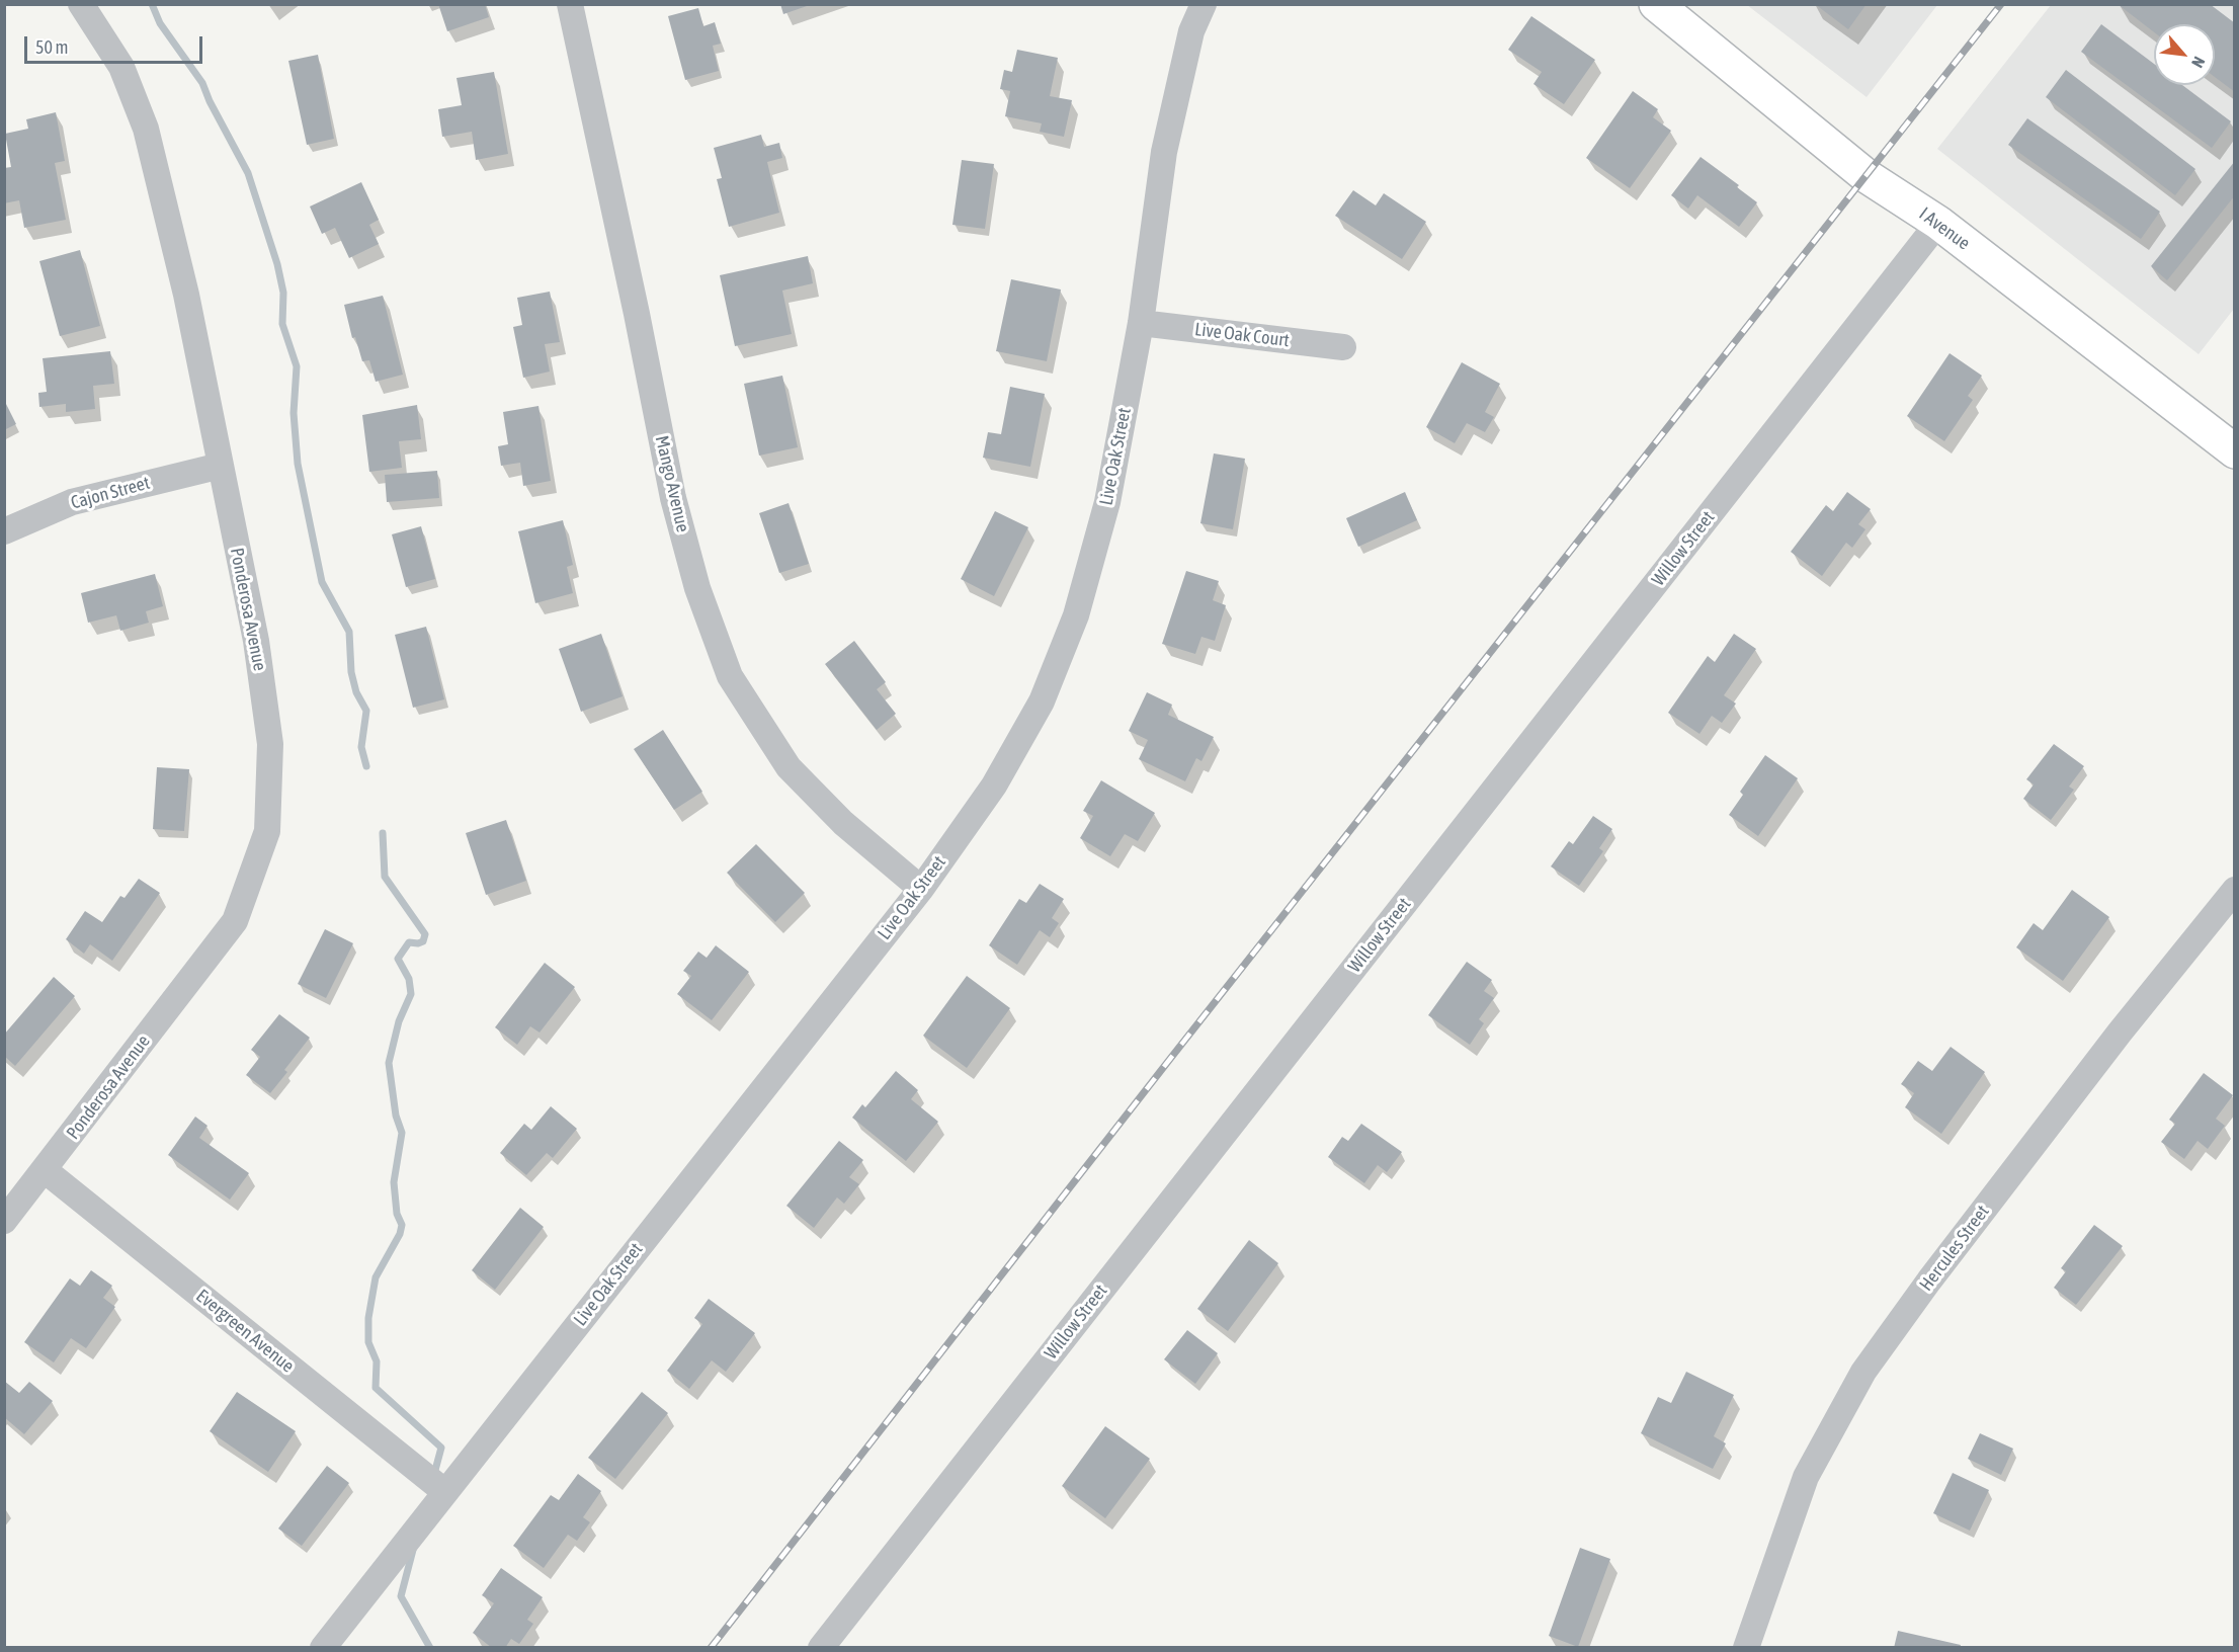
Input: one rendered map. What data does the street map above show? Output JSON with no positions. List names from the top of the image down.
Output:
{
  "streets": {
    "main road": ["I Avenue"],
    "street": [
      "Live Oak Court",
      "Live Oak Street",
      "Mango Avenue",
      "Cajon Street",
      "Willow Street",
      "Ponderosa Avenue",
      "Hercules Street",
      "Evergreen Avenue"
    ]
  },
  "crossings": [
    ["I Avenue", "Willow Street"],
    ["Live Oak Court", "Live Oak Street"],
    ["Live Oak Street", "Mango Avenue"],
    ["Live Oak Street", "Evergreen Avenue"],
    ["Cajon Street", "Ponderosa Avenue"],
    ["Ponderosa Avenue", "Evergreen Avenue"]
  ],
  "scale_bar": "50 m",
  "north": "bottom right"
}
